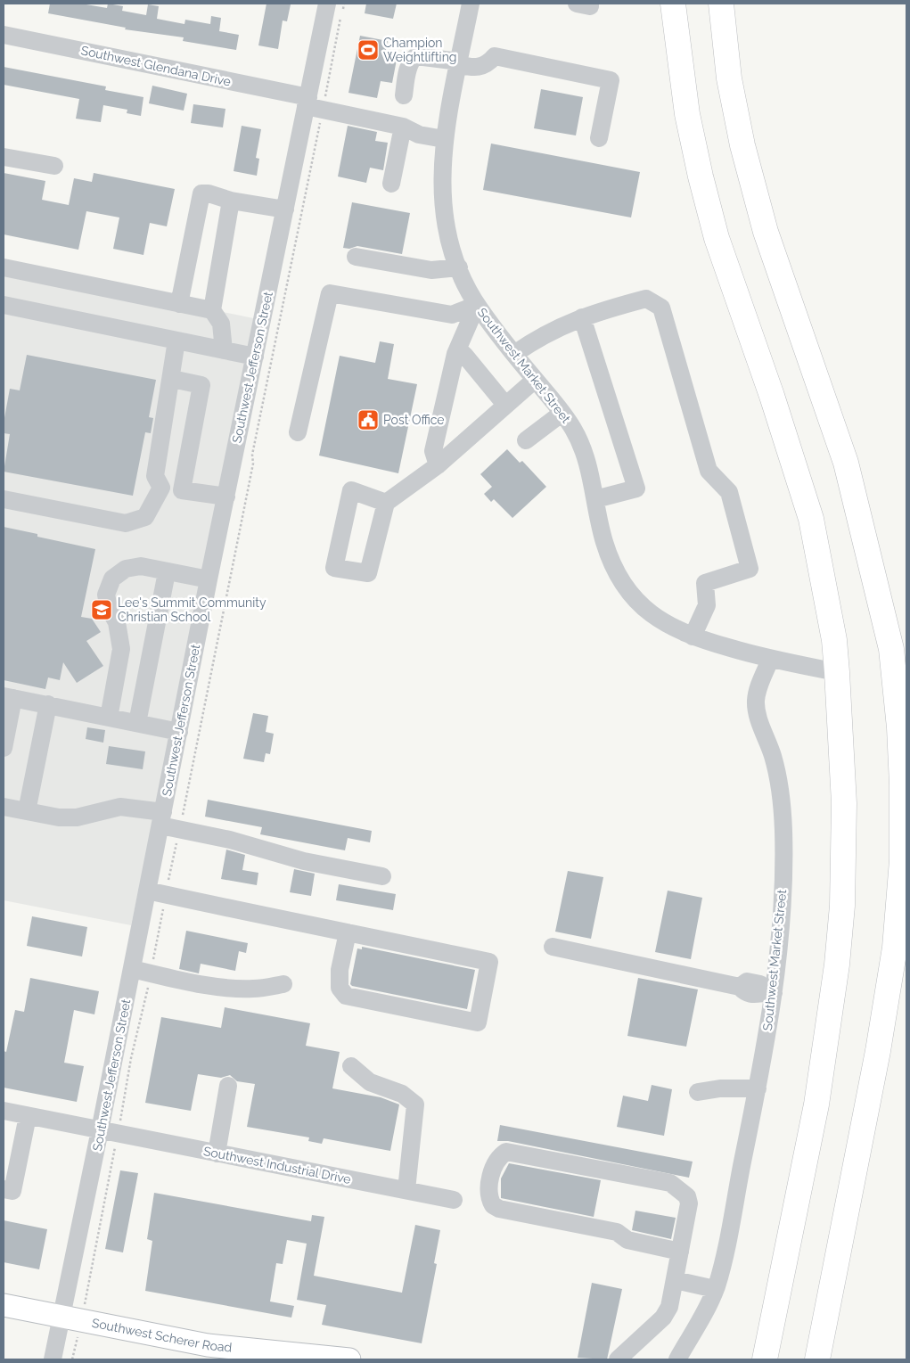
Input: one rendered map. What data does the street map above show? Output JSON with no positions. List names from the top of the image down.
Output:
{
  "streets": {
    "main road": ["Southwest Scherer Road"],
    "street": [
      "Southwest Glendana Drive",
      "Southwest Market Street",
      "Southwest Jefferson Street",
      "Southwest Industrial Drive"
    ]
  },
  "crossings": [
    ["Southwest Glendana Drive", "Southwest Market Street"],
    ["Southwest Glendana Drive", "Southwest Jefferson Street"],
    ["Southwest Jefferson Street", "Southwest Industrial Drive"],
    ["Southwest Jefferson Street", "Southwest Scherer Road"]
  ],
  "places": {
    "sports": ["Champion Weightlifting"],
    "public building": ["Post Office"],
    "school or university": ["Lee's Summit Community Christian School"]
  }
}
